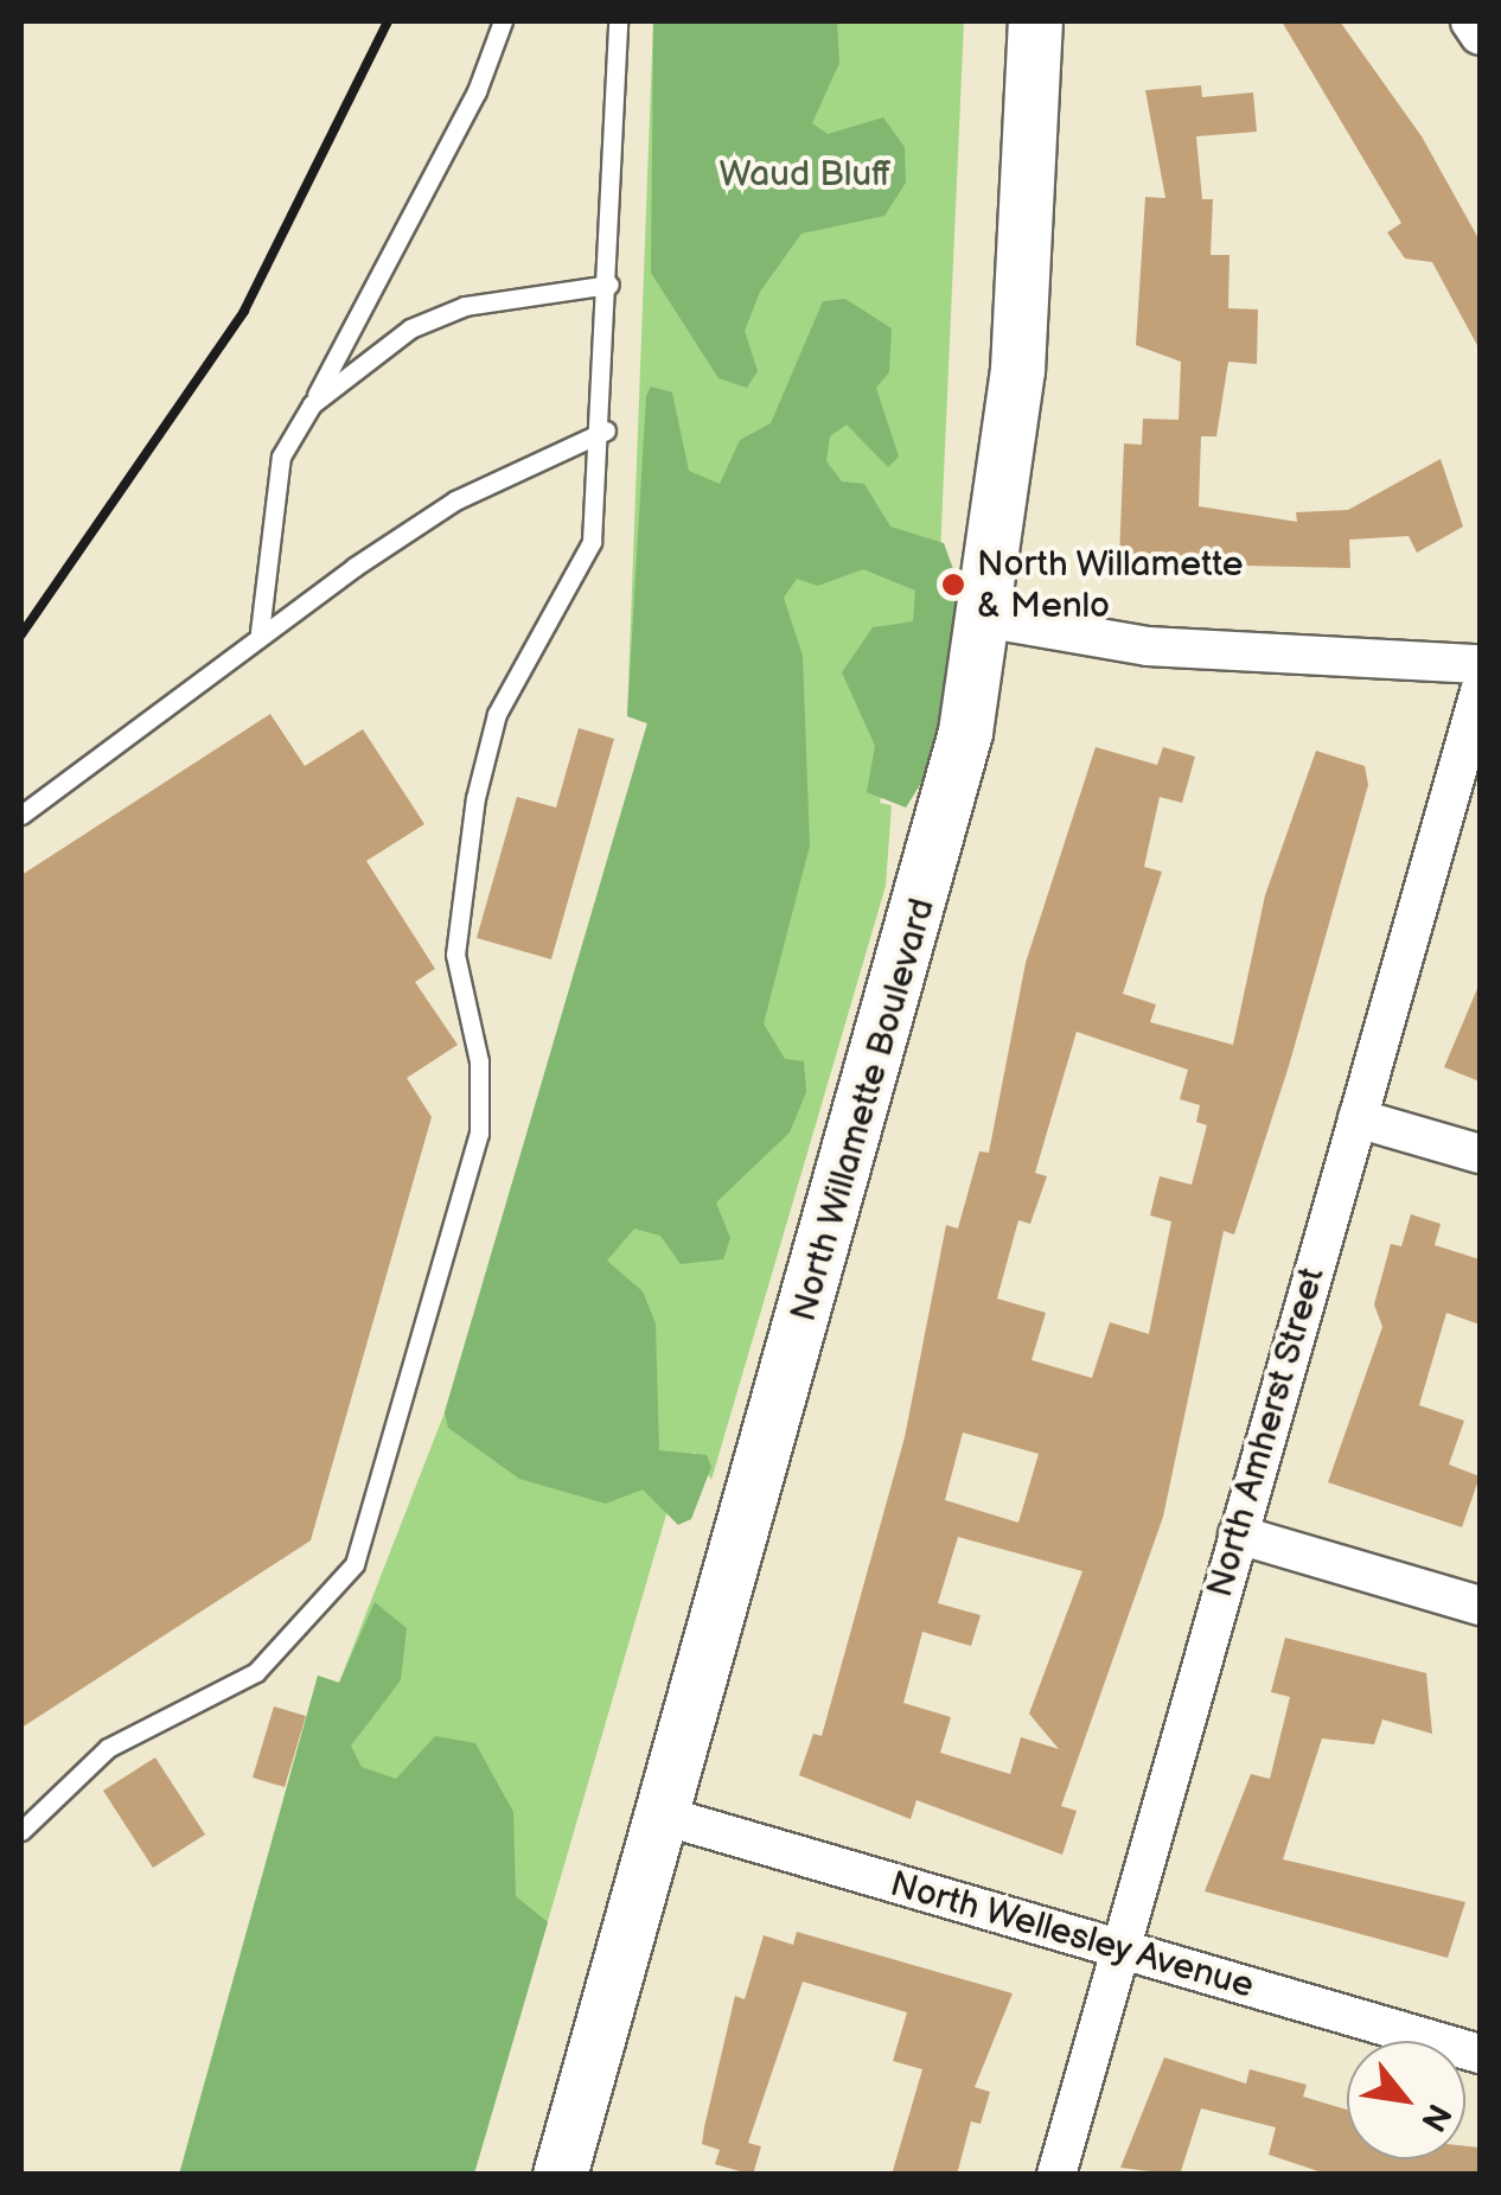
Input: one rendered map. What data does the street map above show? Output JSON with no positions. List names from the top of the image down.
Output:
{
  "streets": {
    "main road": ["North Willamette Boulevard"],
    "street": ["North Amherst Street", "North Wellesley Avenue"]
  },
  "crossings": [
    ["North Willamette Boulevard", "North Wellesley Avenue"],
    ["North Amherst Street", "North Wellesley Avenue"]
  ],
  "parks": ["Waud Bluff"],
  "places": ["North Willamette & Menlo"],
  "north": "bottom right"
}
